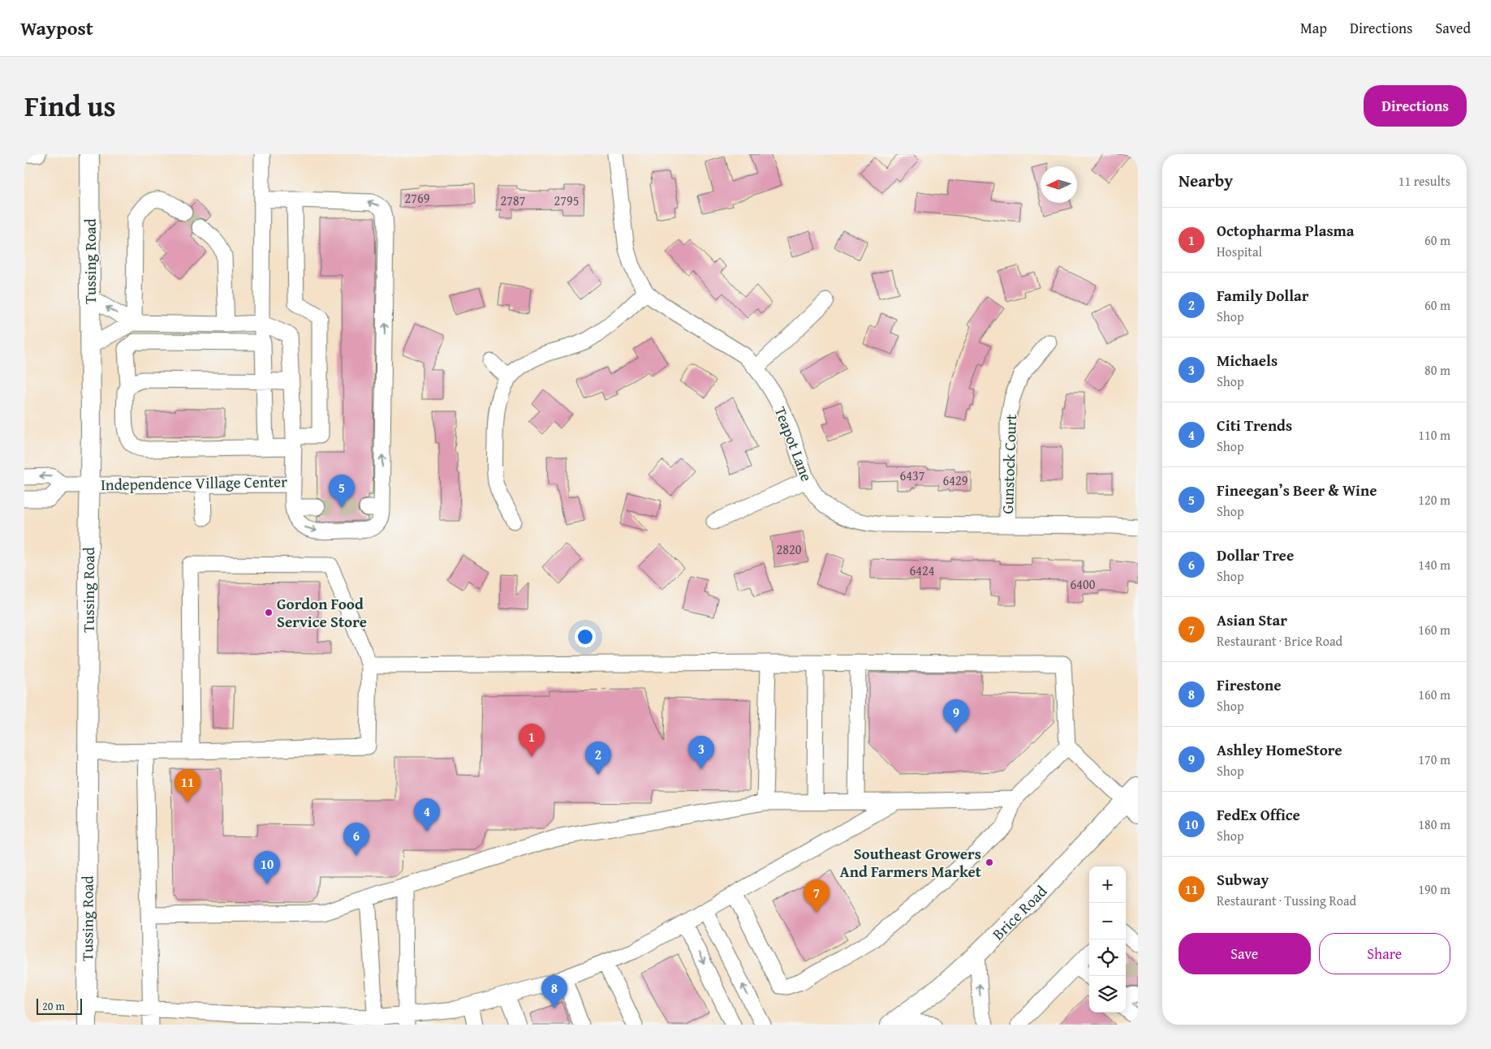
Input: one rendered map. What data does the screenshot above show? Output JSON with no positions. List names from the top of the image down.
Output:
{
  "streets": {
    "main road": ["Tussing Road", "Brice Road"],
    "street": ["Teapot Lane", "Gunstock Court", "Independence Village Center"]
  },
  "crossings": [
    ["Tussing Road", "Independence Village Center"],
    ["Teapot Lane", "Gunstock Court"]
  ],
  "places": ["Gordon Food Service Store", "Southeast Growers And Farmers Market"],
  "house_numbers": [
    "2769",
    "2787",
    "2795",
    "6437",
    "6429",
    "2820",
    "6424",
    "6400"
  ],
  "scale_bar": "20 m",
  "north": "left",
  "page": {
    "header": "Waypost",
    "nav": ["Map", "Directions", "Saved"],
    "title": "Find us",
    "buttons": [
      "Directions",
      ["Save", "Share"]
    ],
    "heading": ["Nearby", "11 results"],
    "list": [
      {
        "mark": "1",
        "name": "Octopharma Plasma",
        "note": "Hospital",
        "value": "60 m"
      },
      {
        "mark": "2",
        "name": "Family Dollar",
        "note": "Shop",
        "value": "60 m"
      },
      {
        "mark": "3",
        "name": "Michaels",
        "note": "Shop",
        "value": "80 m"
      },
      {
        "mark": "4",
        "name": "Citi Trends",
        "note": "Shop",
        "value": "110 m"
      },
      {
        "mark": "5",
        "name": "Fineegan’s Beer & Wine",
        "note": "Shop",
        "value": "120 m"
      },
      {
        "mark": "6",
        "name": "Dollar Tree",
        "note": "Shop",
        "value": "140 m"
      },
      {
        "mark": "7",
        "name": "Asian Star",
        "note": "Restaurant · Brice Road",
        "value": "160 m"
      },
      {
        "mark": "8",
        "name": "Firestone",
        "note": "Shop",
        "value": "160 m"
      },
      {
        "mark": "9",
        "name": "Ashley HomeStore",
        "note": "Shop",
        "value": "170 m"
      },
      {
        "mark": "10",
        "name": "FedEx Office",
        "note": "Shop",
        "value": "180 m"
      },
      {
        "mark": "11",
        "name": "Subway",
        "note": "Restaurant · Tussing Road",
        "value": "190 m"
      }
    ],
    "pins": [
      "5",
      "9",
      "1",
      "3",
      "2",
      "11",
      "4",
      "6",
      "10",
      "7",
      "8"
    ],
    "map_buttons": ["+", "−"],
    "scale": "20 m"
  }
}
